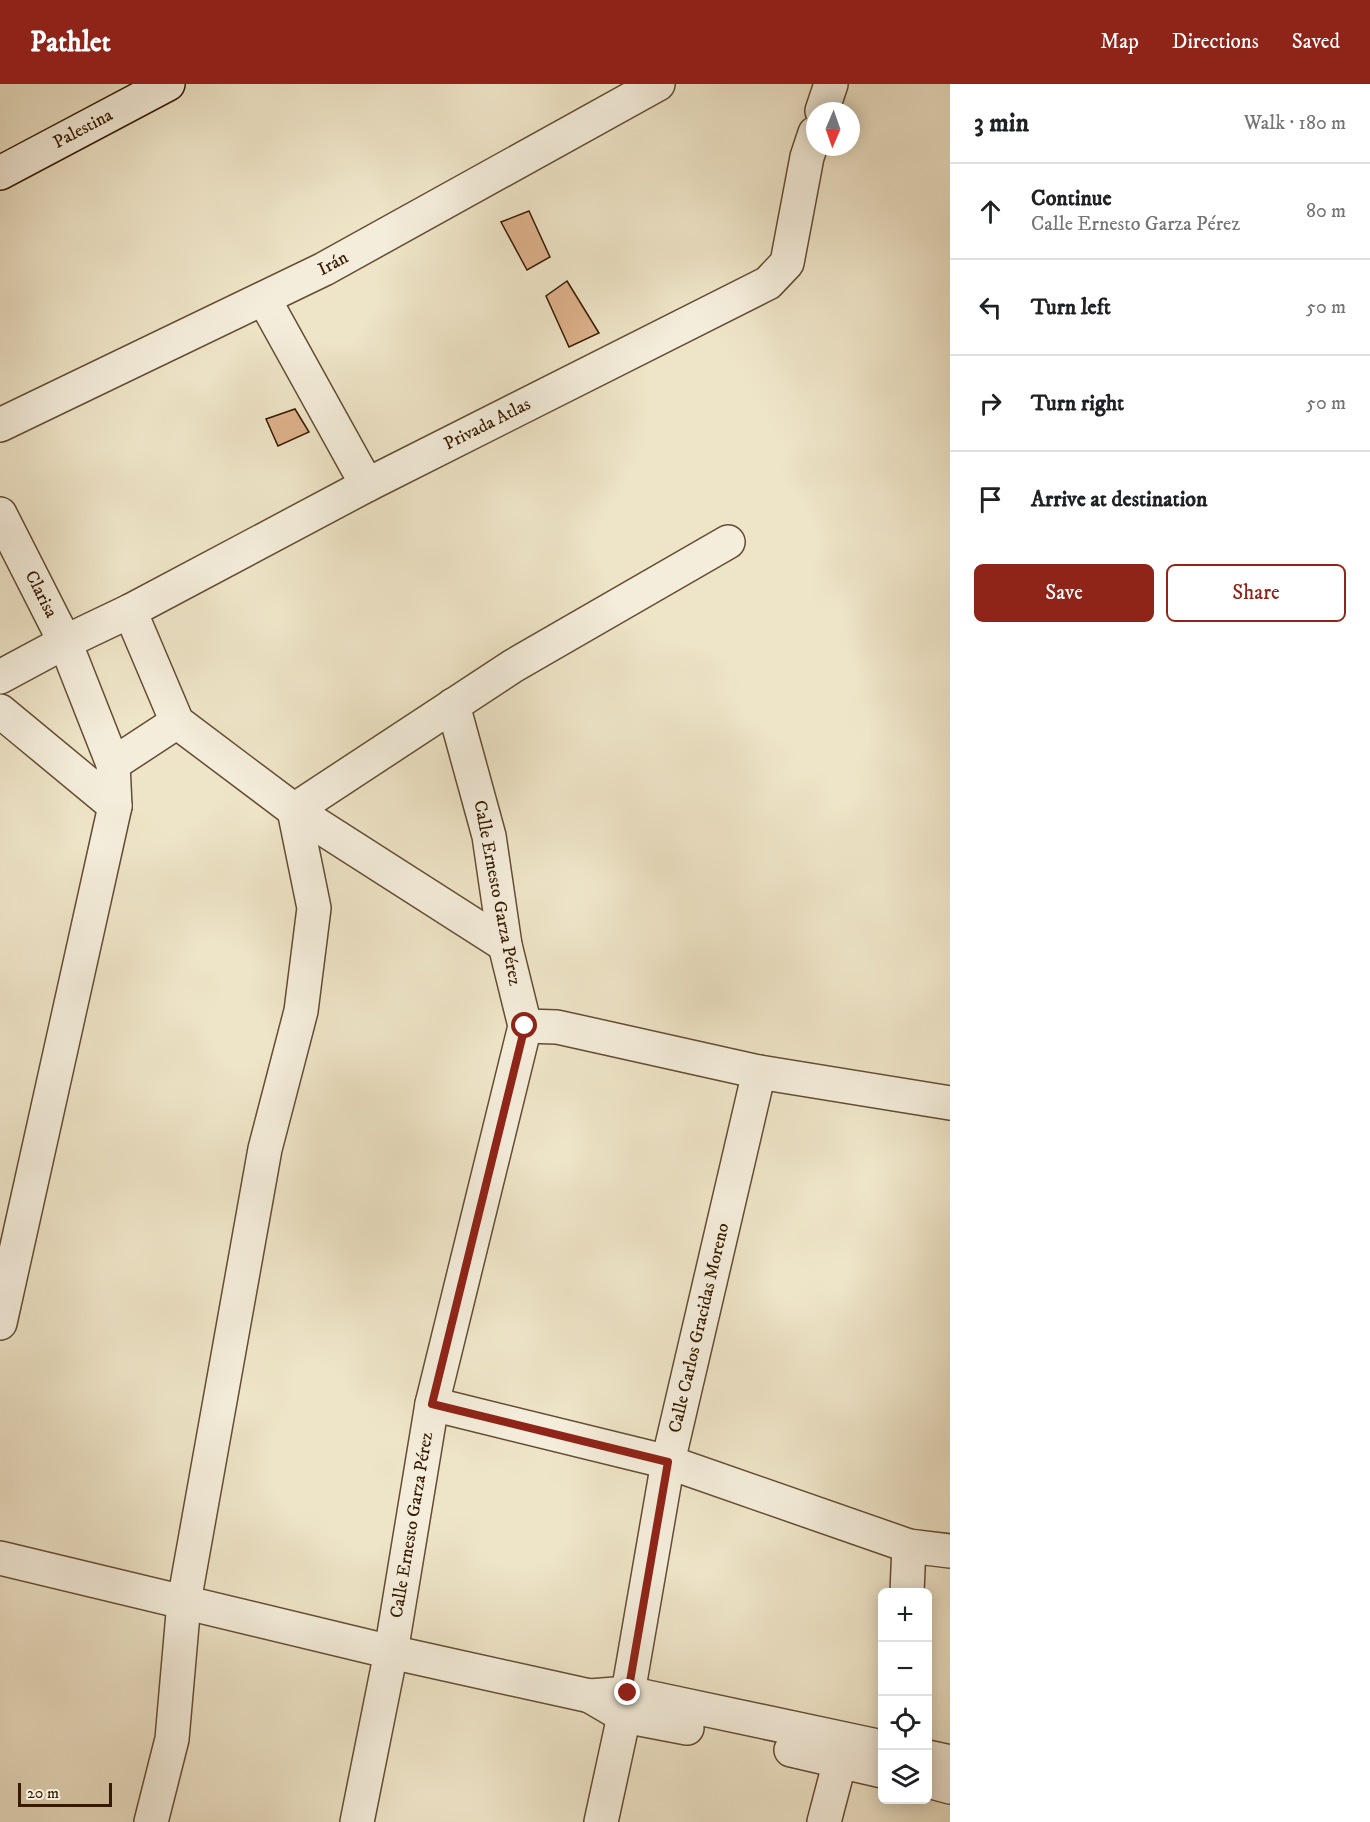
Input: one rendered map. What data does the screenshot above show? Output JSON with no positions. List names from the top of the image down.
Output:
{
  "streets": {
    "street": [
      "Palestina",
      "Irán",
      "Privada Atlas",
      "Clarisa",
      "Calle Ernesto Garza Pérez",
      "Calle Carlos Gracidas Moreno"
    ]
  },
  "crossings": [
    ["Privada Atlas", "Clarisa"]
  ],
  "scale_bar": "20 m",
  "north": "bottom",
  "page": {
    "header": "Pathlet",
    "nav": ["Map", "Directions", "Saved"],
    "heading": ["3 min", "Walk · 180 m"],
    "list": [
      ["Continue", "Calle Ernesto Garza Pérez", "80 m"],
      ["Turn left", "50 m"],
      ["Turn right", "50 m"],
      "Arrive at destination"
    ],
    "buttons": ["Save", "Share"],
    "map_buttons": ["+", "−"],
    "scale": "20 m"
  }
}
